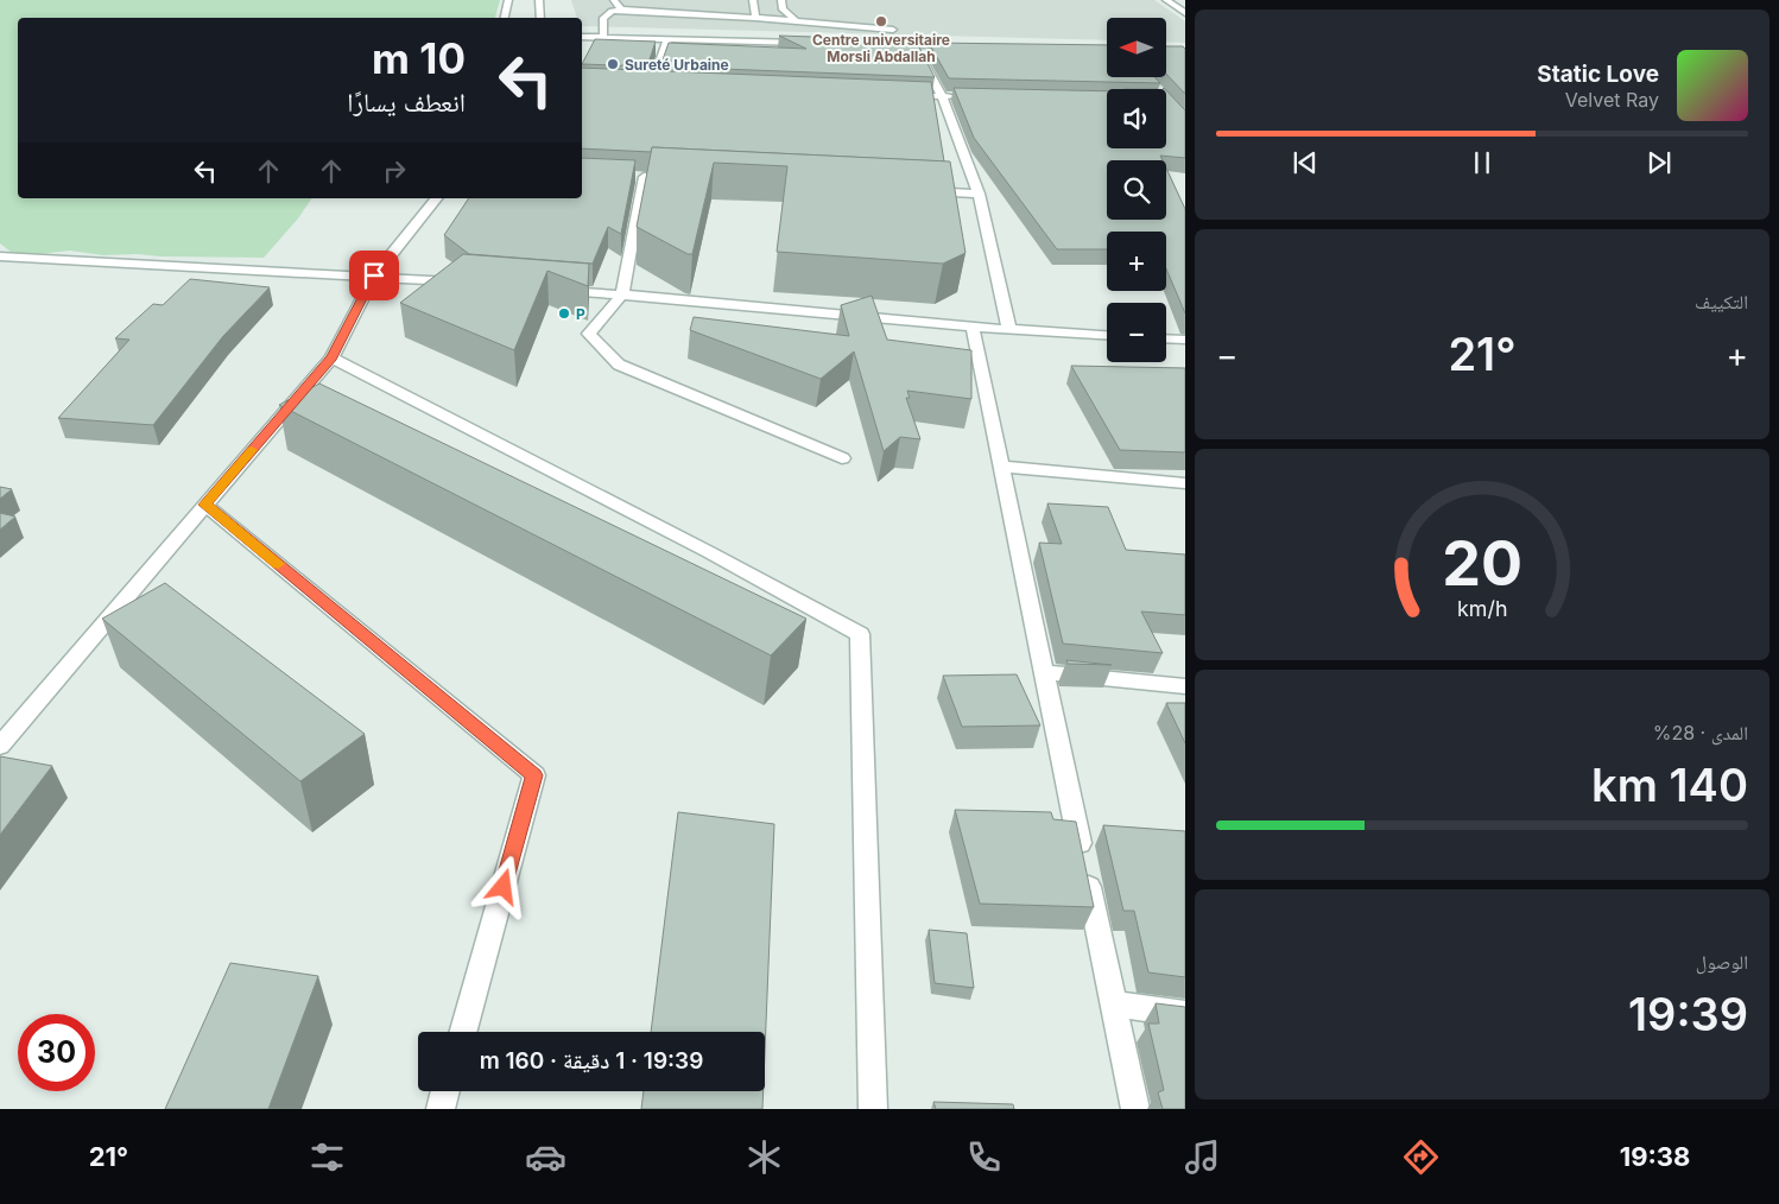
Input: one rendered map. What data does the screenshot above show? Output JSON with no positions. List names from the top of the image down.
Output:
{
  "places": ["Centre universitaire Morsli Abdallah", "Sureté Urbaine", "P"],
  "north": "left",
  "page": {
    "map_buttons": ["+", "−"],
    "turn": ["10 m", "انعطف يسارًا"],
    "song": ["Static Love", "Velvet Ray"],
    "tile": [
      "التكييف",
      ["المدى · 28%", "140 km"],
      ["الوصول", "19:39"]
    ],
    "heat": ["−", "21°", "+"],
    "limit": "30",
    "trip": "19:39 · 1 دقيقة · 160 m",
    "tabs": ["19:38", "21°"],
    "gauge": ["20", "km/h"]
  }
}
